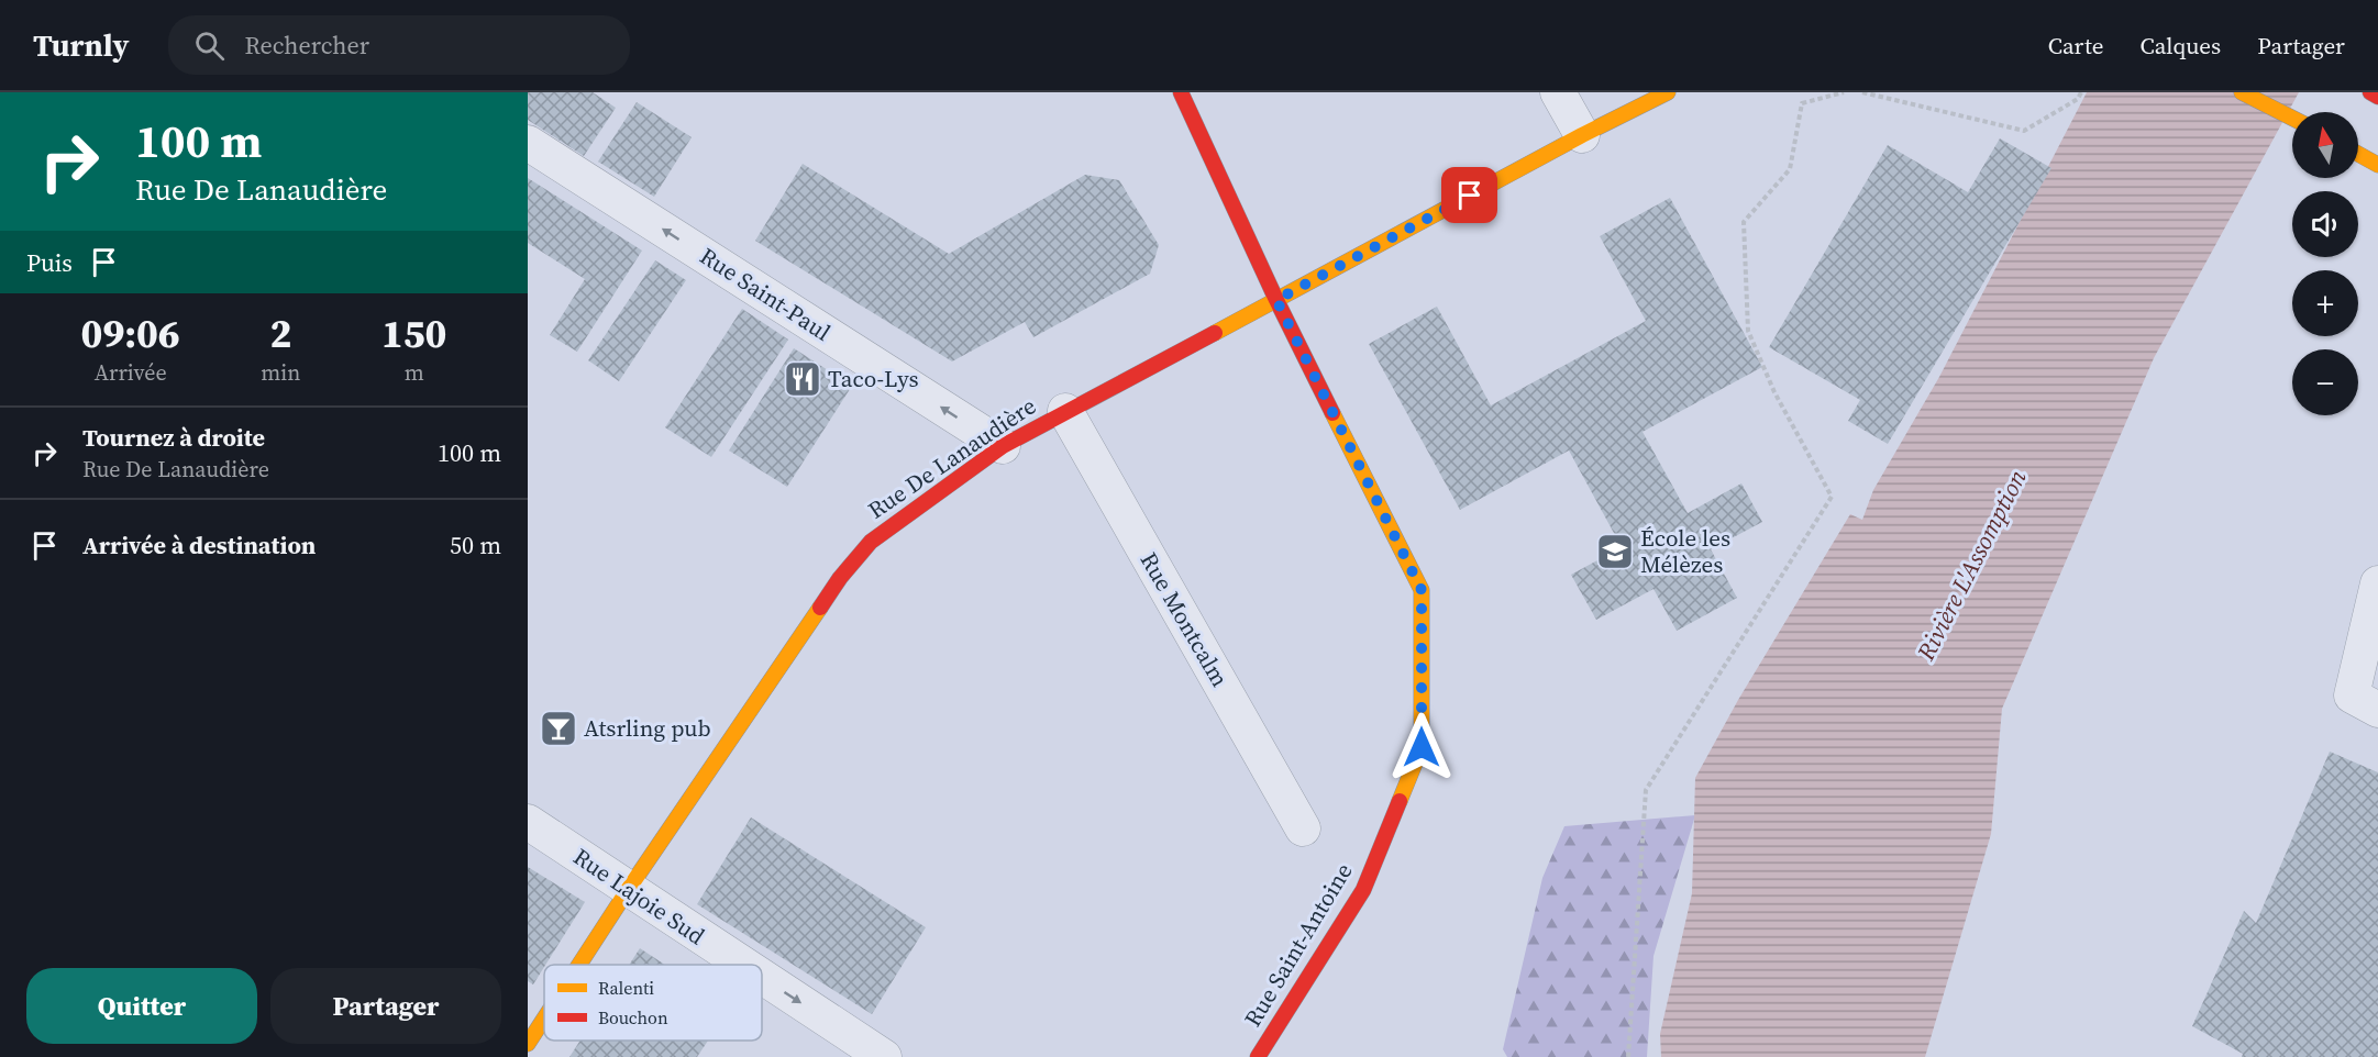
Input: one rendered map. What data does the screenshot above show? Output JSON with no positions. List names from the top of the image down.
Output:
{
  "streets": {
    "street": [
      "Rue Saint-Paul",
      "Rue De Lanaudière",
      "Rue Montcalm",
      "Rue Lajoie Sud",
      "Rue Saint-Antoine"
    ]
  },
  "crossings": [
    ["Rue Saint-Paul", "Rue De Lanaudière"],
    ["Rue De Lanaudière", "Rue Montcalm"],
    ["Rue De Lanaudière", "Rue Lajoie Sud"],
    ["Rue De Lanaudière", "Rue Saint-Antoine"]
  ],
  "one_way": ["Rue Saint-Paul", "Rue Lajoie Sud"],
  "water": ["Rivière L'Assomption"],
  "places": {
    "restaurant": ["Taco-Lys"],
    "school or university": ["École les Mélèzes"],
    "bar": ["Atsrling pub"]
  },
  "legend": ["Ralenti", "Bouchon"],
  "north": "top",
  "page": {
    "header": "Turnly",
    "search": "Rechercher",
    "nav": ["Carte", "Calques", "Partager"],
    "turn": ["100 m", "Rue De Lanaudière"],
    "map_buttons": ["+", "−"],
    "then": "Puis",
    "eta": [
      "09:06",
      "Arrivée",
      "2",
      "min",
      "150",
      "m"
    ],
    "list": [
      {
        "name": "Tournez à droite",
        "note": "Rue De Lanaudière",
        "value": "100 m"
      },
      {
        "name": "Arrivée à destination",
        "value": "50 m"
      }
    ],
    "buttons": ["Quitter", "Partager"]
  }
}
